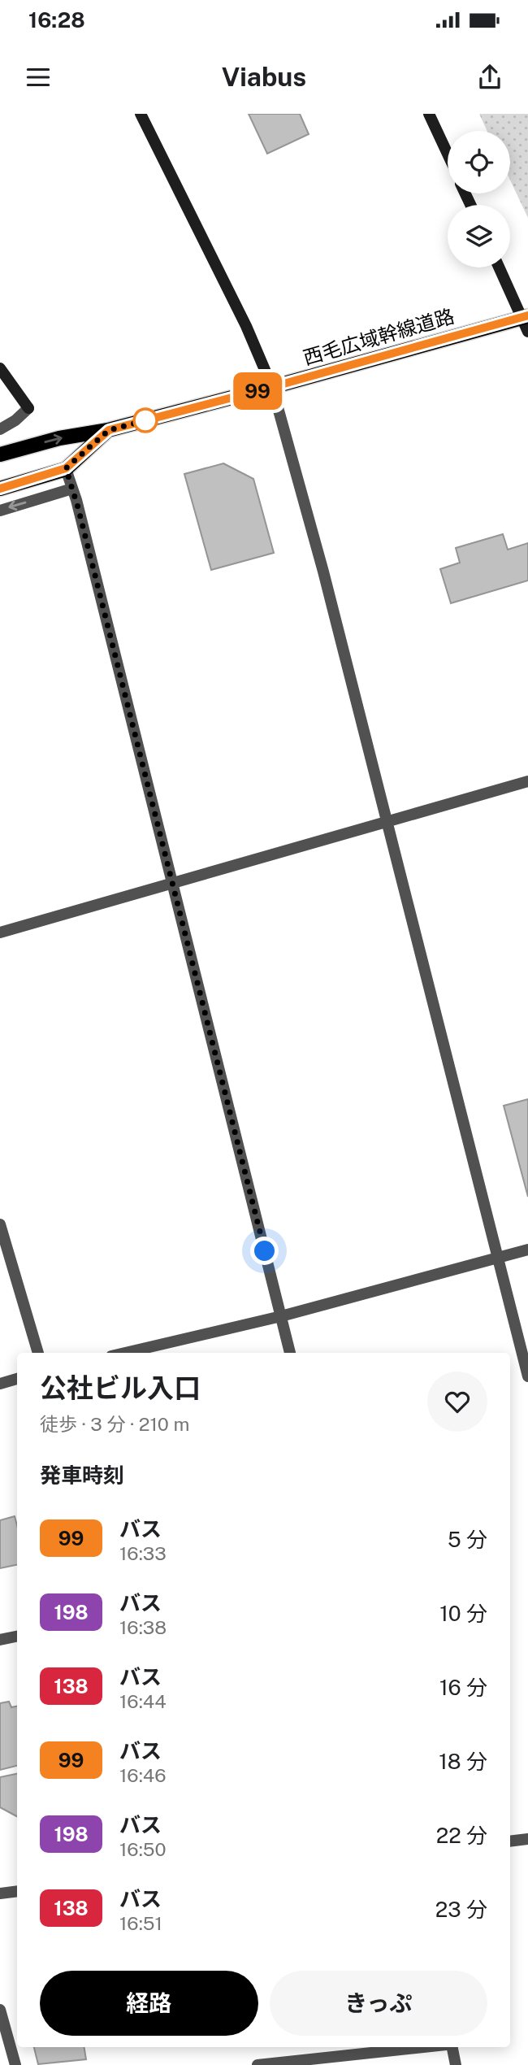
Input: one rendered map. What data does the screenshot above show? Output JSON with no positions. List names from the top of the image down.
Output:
{
  "streets": {
    "main road": ["西毛広域幹線道路"]
  },
  "lines": ["bus line 99"],
  "page": {
    "status": "16:28",
    "header": "Viabus",
    "on_map": "99",
    "heading": [
      ["公社ビル入口", "徒歩 · 3 分 · 210 m"],
      "発車時刻"
    ],
    "list": [
      {
        "mark": "99",
        "name": "バス",
        "note": "16:33",
        "value": "5 分"
      },
      {
        "mark": "198",
        "name": "バス",
        "note": "16:38",
        "value": "10 分"
      },
      {
        "mark": "138",
        "name": "バス",
        "note": "16:44",
        "value": "16 分"
      },
      {
        "mark": "99",
        "name": "バス",
        "note": "16:46",
        "value": "18 分"
      },
      {
        "mark": "198",
        "name": "バス",
        "note": "16:50",
        "value": "22 分"
      },
      {
        "mark": "138",
        "name": "バス",
        "note": "16:51",
        "value": "23 分"
      }
    ],
    "buttons": ["経路", "きっぷ"]
  }
}
